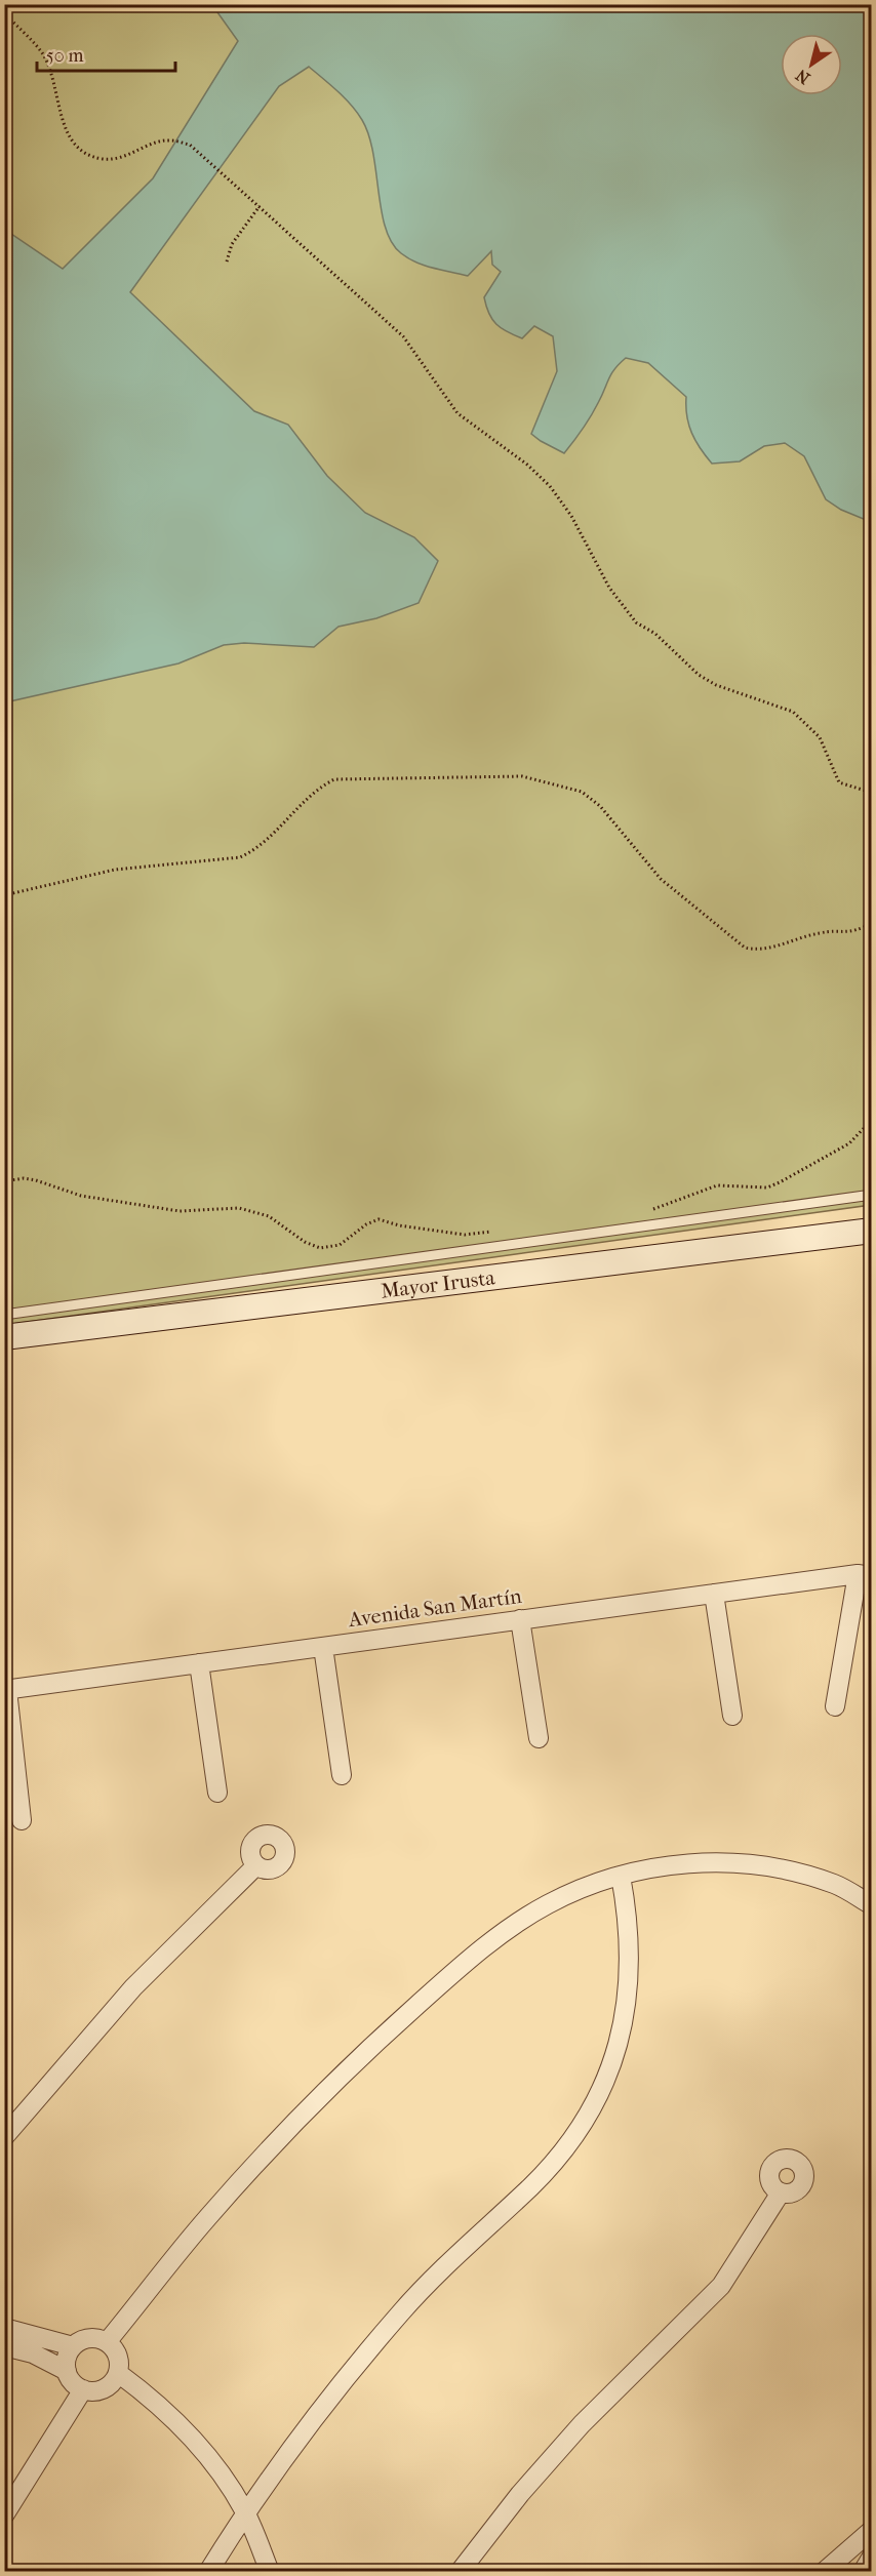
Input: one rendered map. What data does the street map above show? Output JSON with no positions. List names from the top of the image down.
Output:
{
  "streets": {
    "main road": ["Mayor Irusta"],
    "street": ["Avenida San Martín"]
  },
  "scale_bar": "50 m",
  "north": "bottom left"
}
